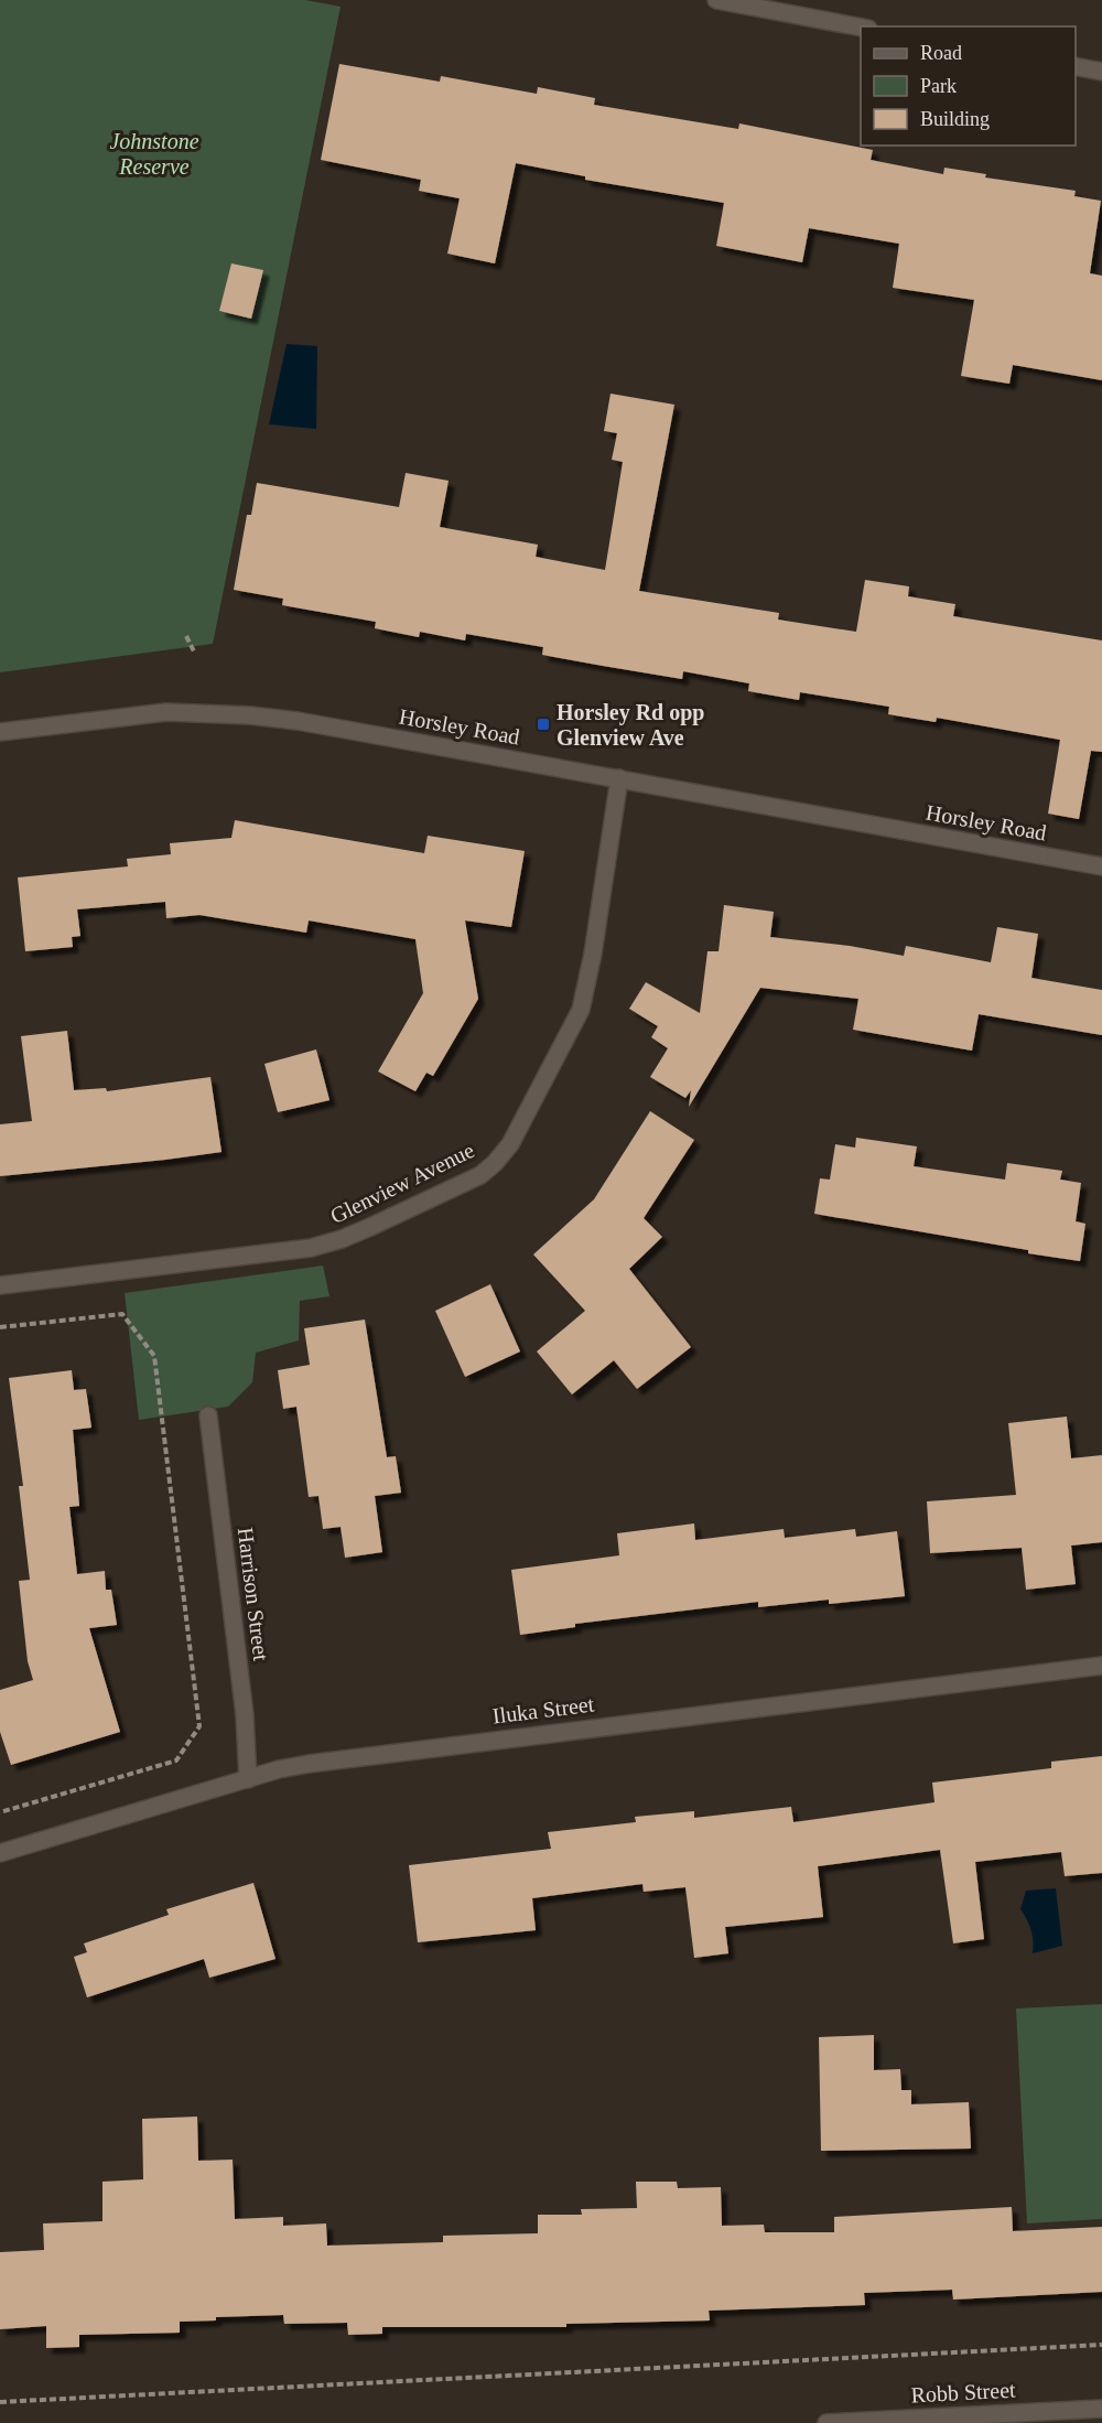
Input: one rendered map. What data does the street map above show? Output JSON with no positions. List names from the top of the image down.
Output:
{
  "streets": {
    "street": [
      "Horsley Road",
      "Glenview Avenue",
      "Harrison Street",
      "Iluka Street",
      "Robb Street"
    ]
  },
  "crossings": [
    ["Horsley Road", "Glenview Avenue"],
    ["Harrison Street", "Iluka Street"]
  ],
  "parks": ["Johnstone Reserve"],
  "places": {
    "transit": ["Horsley Rd opp Glenview Ave"]
  },
  "legend": ["Road", "Park", "Building"]
}
